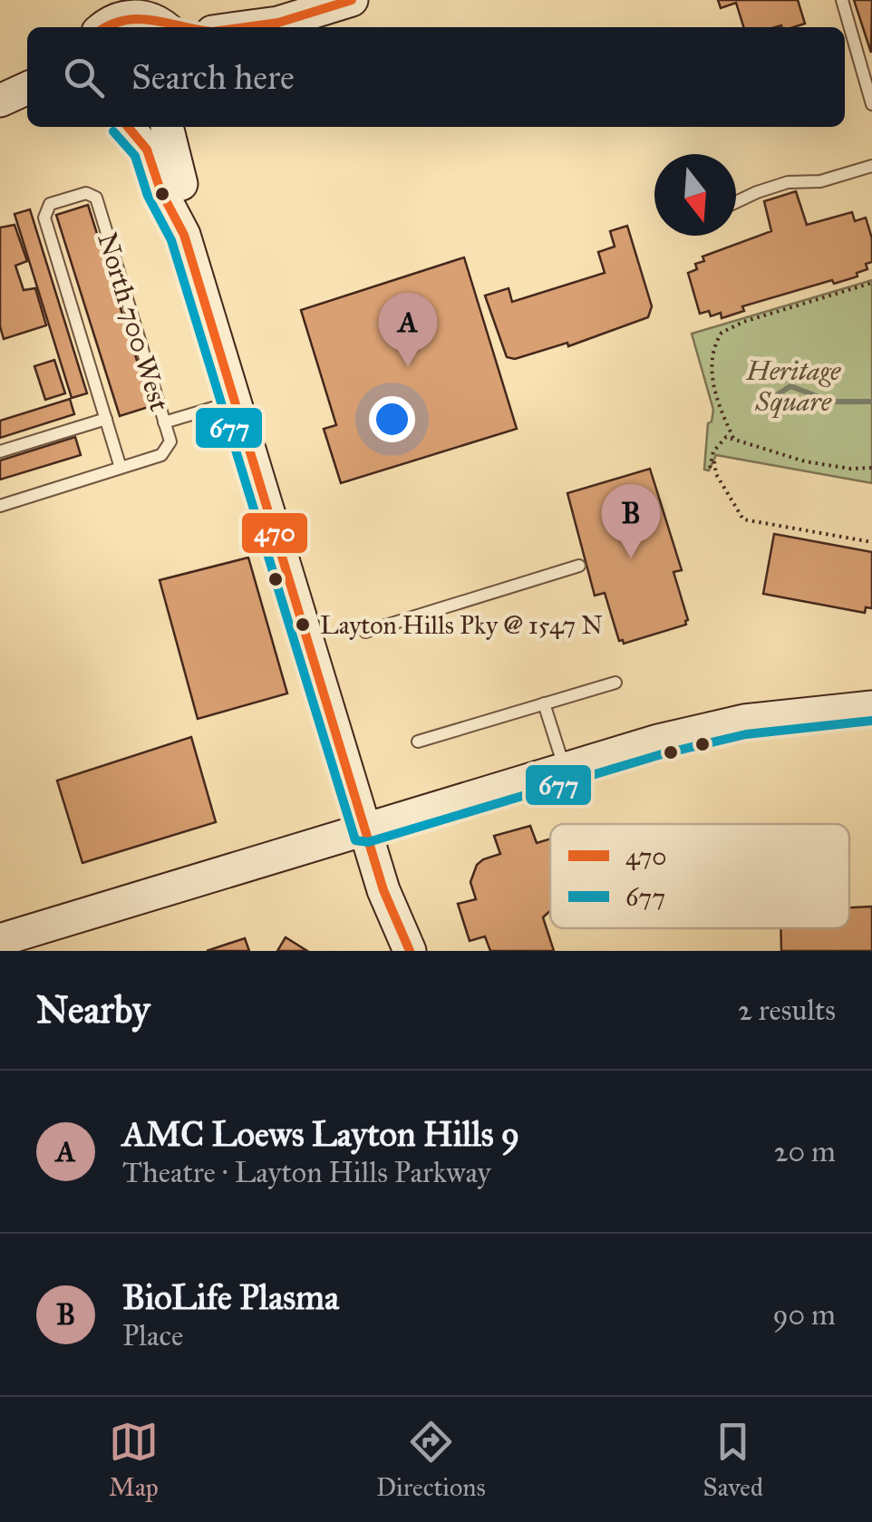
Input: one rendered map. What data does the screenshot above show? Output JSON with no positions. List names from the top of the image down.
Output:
{
  "streets": {
    "lane": ["North 700 West"]
  },
  "parks": ["Heritage Square"],
  "places": ["Layton Hills Pky @ 1547 N"],
  "lines": ["transit line 470", "transit line 677"],
  "legend": ["470", "677"],
  "north": "bottom",
  "page": {
    "search": "Search here",
    "pins": ["A", "B"],
    "heading": ["Nearby", "2 results"],
    "list": [
      {
        "mark": "A",
        "name": "AMC Loews Layton Hills 9",
        "note": "Theatre · Layton Hills Parkway",
        "value": "20 m"
      },
      {
        "mark": "B",
        "name": "BioLife Plasma",
        "note": "Place",
        "value": "90 m"
      }
    ],
    "nav": ["Map", "Directions", "Saved"]
  }
}
